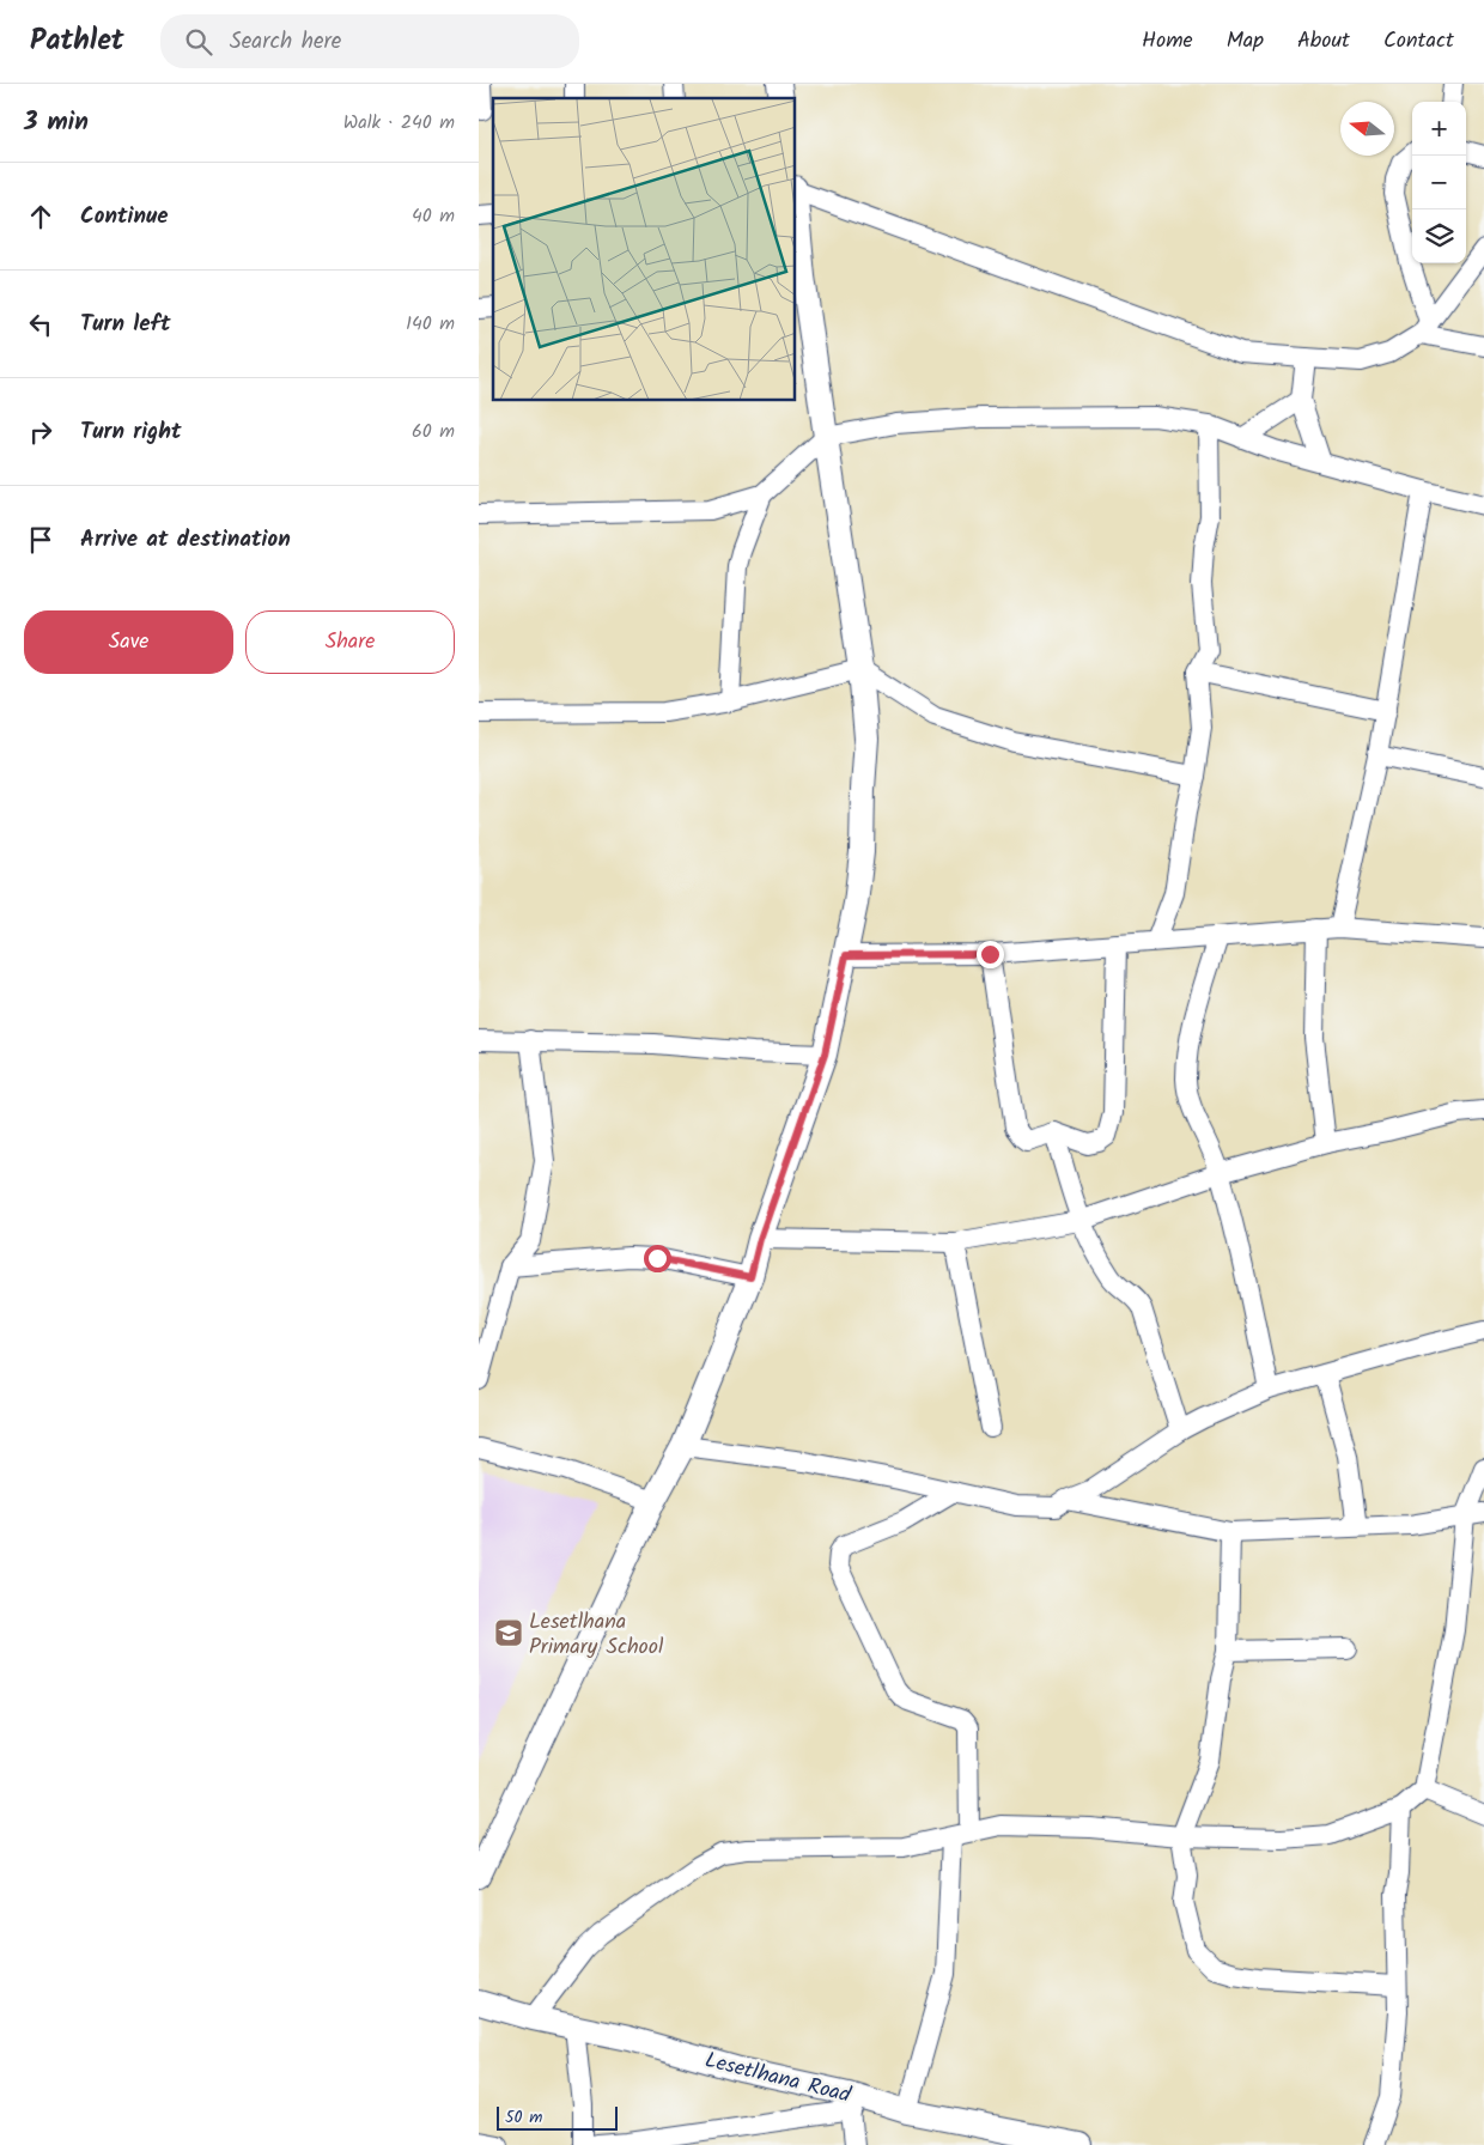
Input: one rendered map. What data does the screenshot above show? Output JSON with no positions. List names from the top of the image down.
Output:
{
  "streets": {
    "street": ["Lesetlhana Road"]
  },
  "places": {
    "school or university": ["Lesetlhana Primary School"]
  },
  "scale_bar": "50 m",
  "north": "left",
  "page": {
    "header": "Pathlet",
    "search": "Search here",
    "nav": [
      "Home",
      "Map",
      "About",
      "Contact"
    ],
    "heading": ["3 min", "Walk · 240 m"],
    "map_buttons": ["+", "−"],
    "list": [
      ["Continue", "40 m"],
      ["Turn left", "140 m"],
      ["Turn right", "60 m"],
      "Arrive at destination"
    ],
    "buttons": ["Save", "Share"],
    "scale": "50 m"
  }
}
